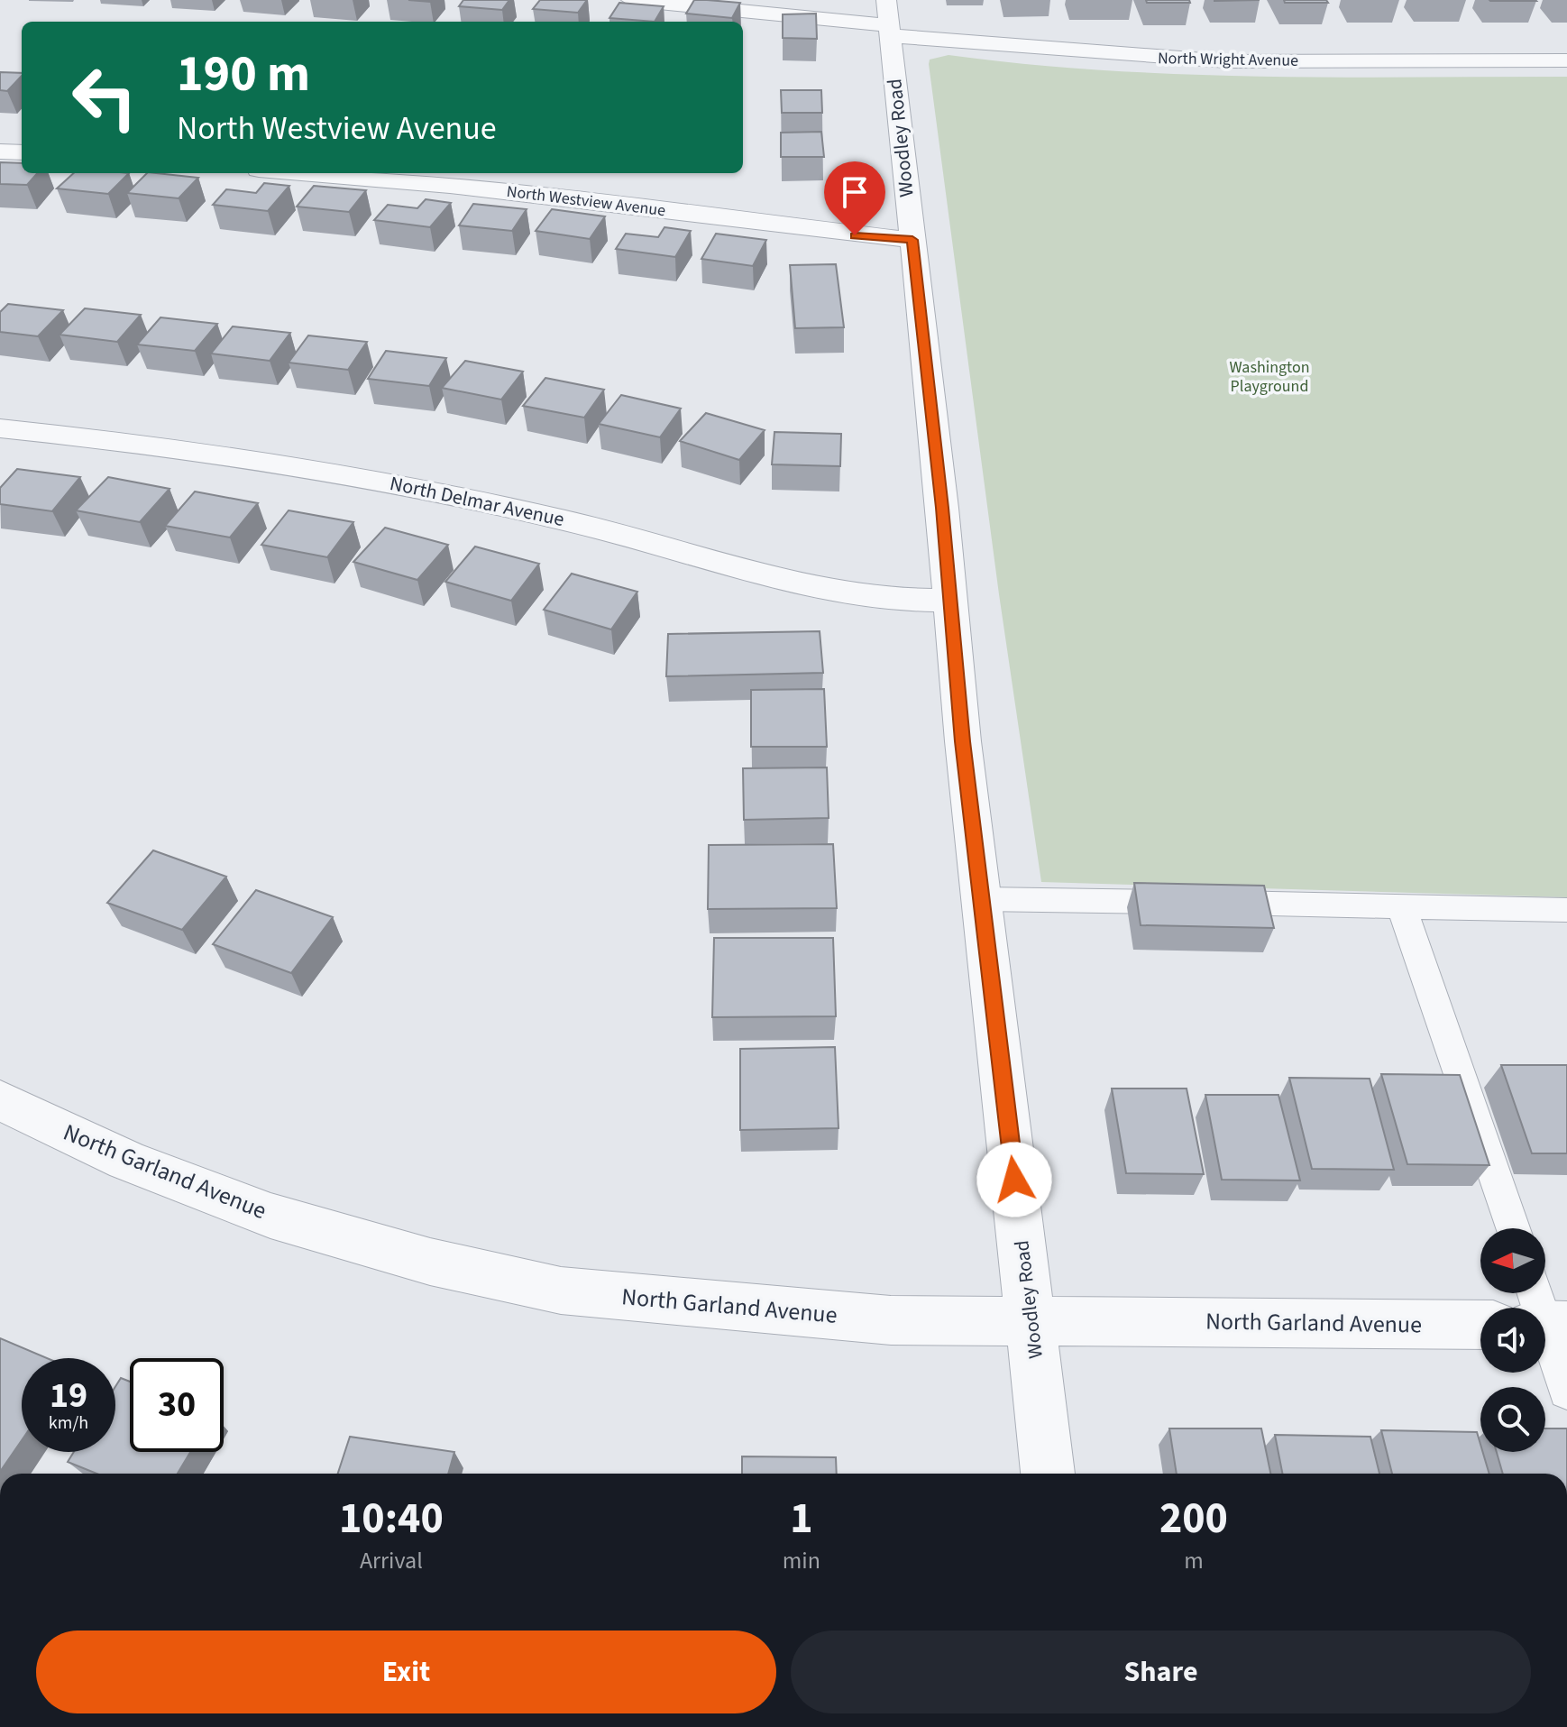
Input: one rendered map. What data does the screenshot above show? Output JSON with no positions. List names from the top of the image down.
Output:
{
  "streets": {
    "street": [
      "North Wright Avenue",
      "Woodley Road",
      "North Westview Avenue",
      "North Delmar Avenue",
      "North Garland Avenue"
    ]
  },
  "crossings": [
    ["North Wright Avenue", "Woodley Road"],
    ["Woodley Road", "North Westview Avenue"],
    ["Woodley Road", "North Delmar Avenue"],
    ["Woodley Road", "North Garland Avenue"]
  ],
  "parks": ["Washington Playground"],
  "north": "left",
  "page": {
    "turn": ["190 m", "North Westview Avenue"],
    "speed": "19 km/h",
    "limit": "30",
    "eta": [
      "10:40",
      "Arrival",
      "1",
      "min",
      "200",
      "m"
    ],
    "buttons": ["Exit", "Share"]
  }
}
